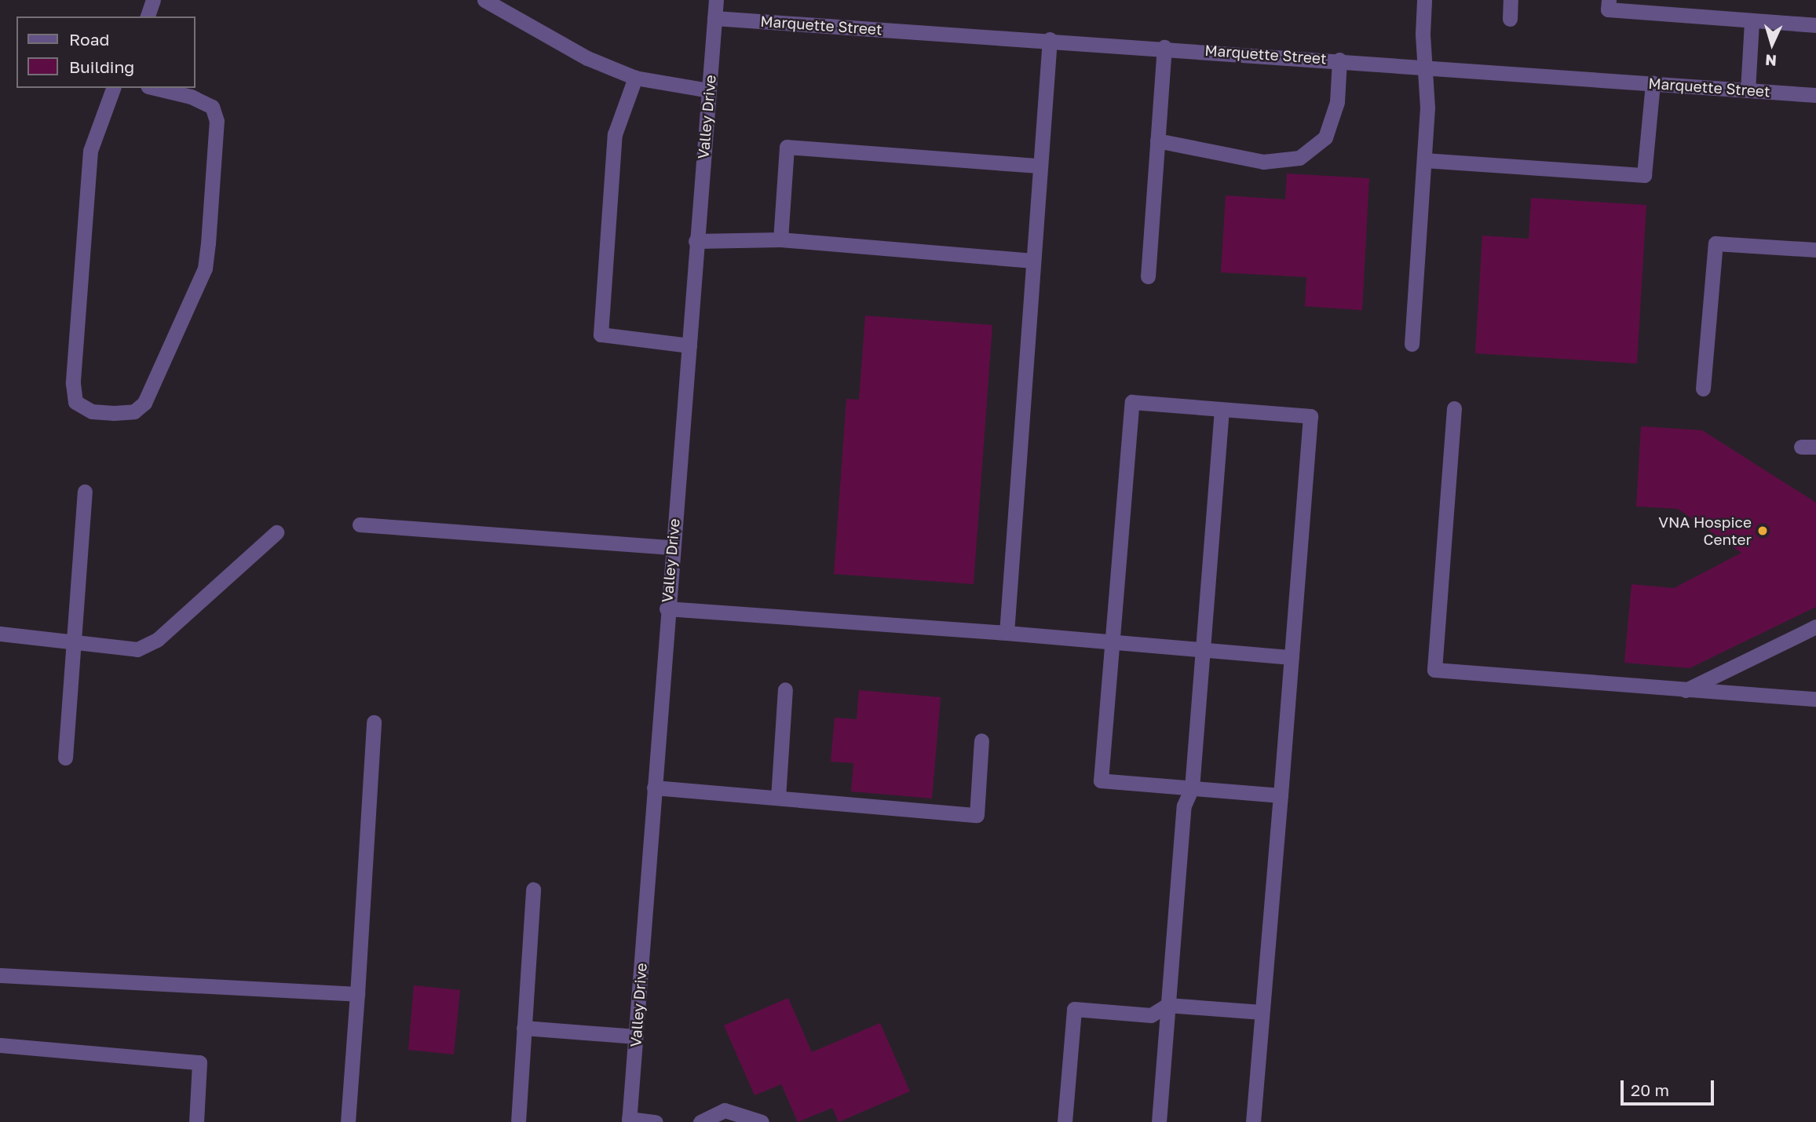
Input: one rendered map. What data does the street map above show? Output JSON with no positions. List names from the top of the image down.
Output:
{
  "streets": {
    "street": ["Marquette Street", "Valley Drive"]
  },
  "crossings": [
    ["Marquette Street", "Valley Drive"]
  ],
  "places": ["VNA Hospice Center"],
  "legend": ["Road", "Building"],
  "scale_bar": "20 m",
  "north": "bottom"
}
